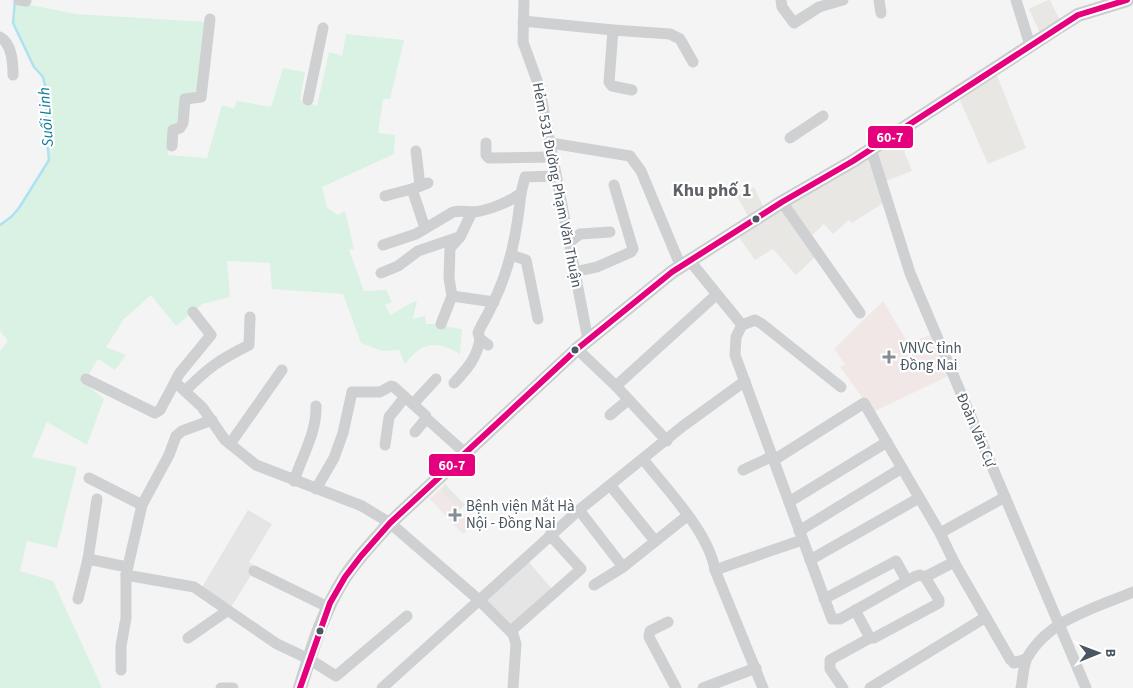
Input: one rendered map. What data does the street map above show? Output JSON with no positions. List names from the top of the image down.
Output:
{
  "streets": {
    "street": ["Hẻm 531 Đường Phạm Văn Thuận", "Đoàn Văn Cự"]
  },
  "districts": ["Khu phố 1"],
  "water": ["Suối Linh"],
  "places": {
    "health": ["VNVC tỉnh Đồng Nai", "Bệnh viện Mắt Hà Nội - Đồng Nai"]
  },
  "lines": ["transit line 60-7"],
  "north": "right"
}
